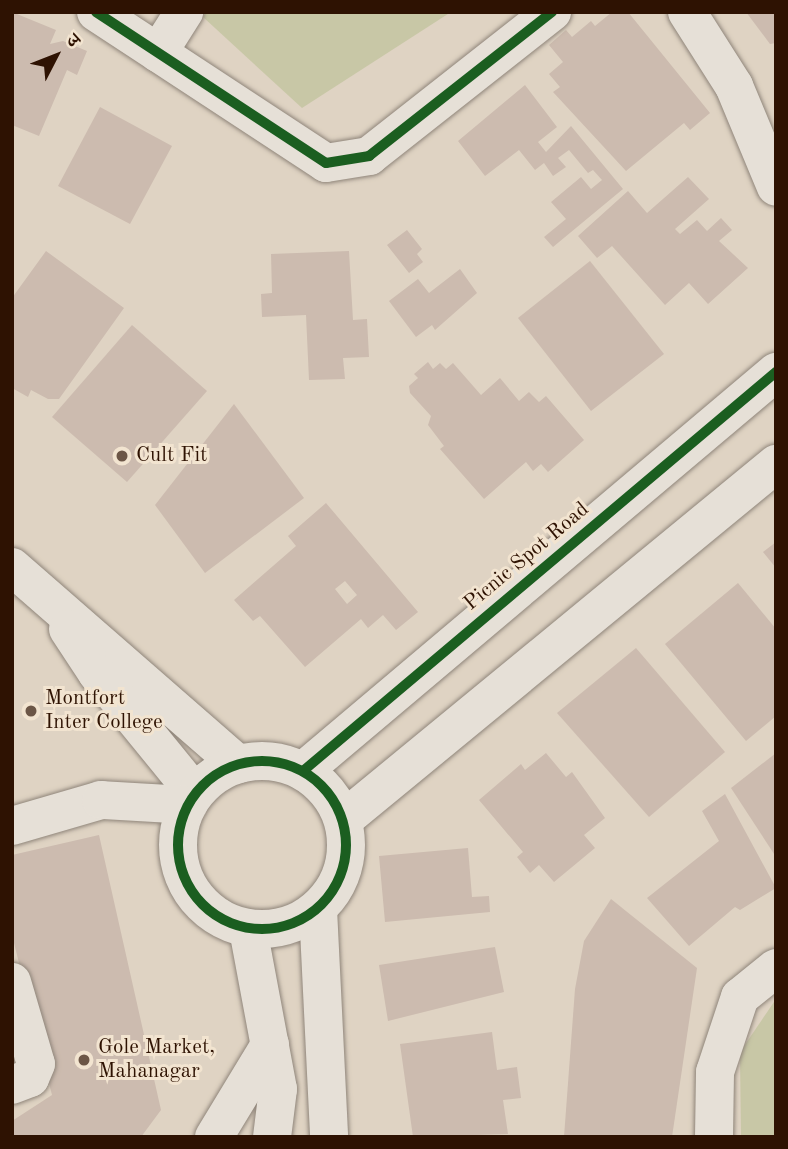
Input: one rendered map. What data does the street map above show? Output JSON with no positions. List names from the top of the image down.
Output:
{
  "streets": {
    "street": ["Picnic Spot Road"]
  },
  "places": ["Cult Fit", "Montfort Inter College", "Gole Market, Mahanagar"],
  "north": "top right"
}
